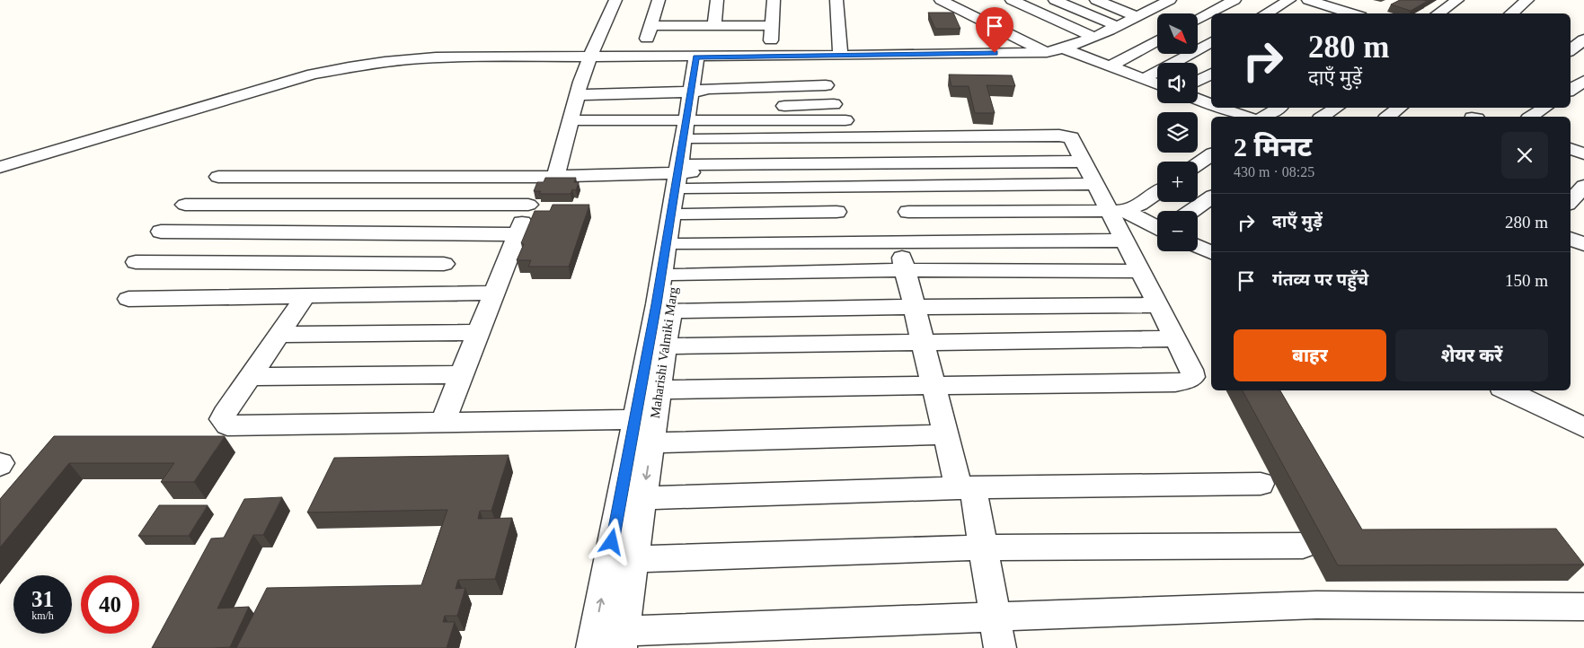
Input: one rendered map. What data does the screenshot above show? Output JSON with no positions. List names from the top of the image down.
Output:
{
  "streets": {
    "street": ["Maharishi Valmiki Marg"]
  },
  "north": "bottom right",
  "page": {
    "map_buttons": ["+", "−"],
    "turn": ["280 m", "दाएँ मुड़ें"],
    "heading": ["2 मिनट", "430 m · 08:25"],
    "list": [
      {
        "name": "दाएँ मुड़ें",
        "value": "280 m"
      },
      {
        "name": "गंतव्य पर पहुँचे",
        "value": "150 m"
      }
    ],
    "buttons": ["बाहर", "शेयर करें"],
    "speed": "31 km/h",
    "limit": "40"
  }
}
